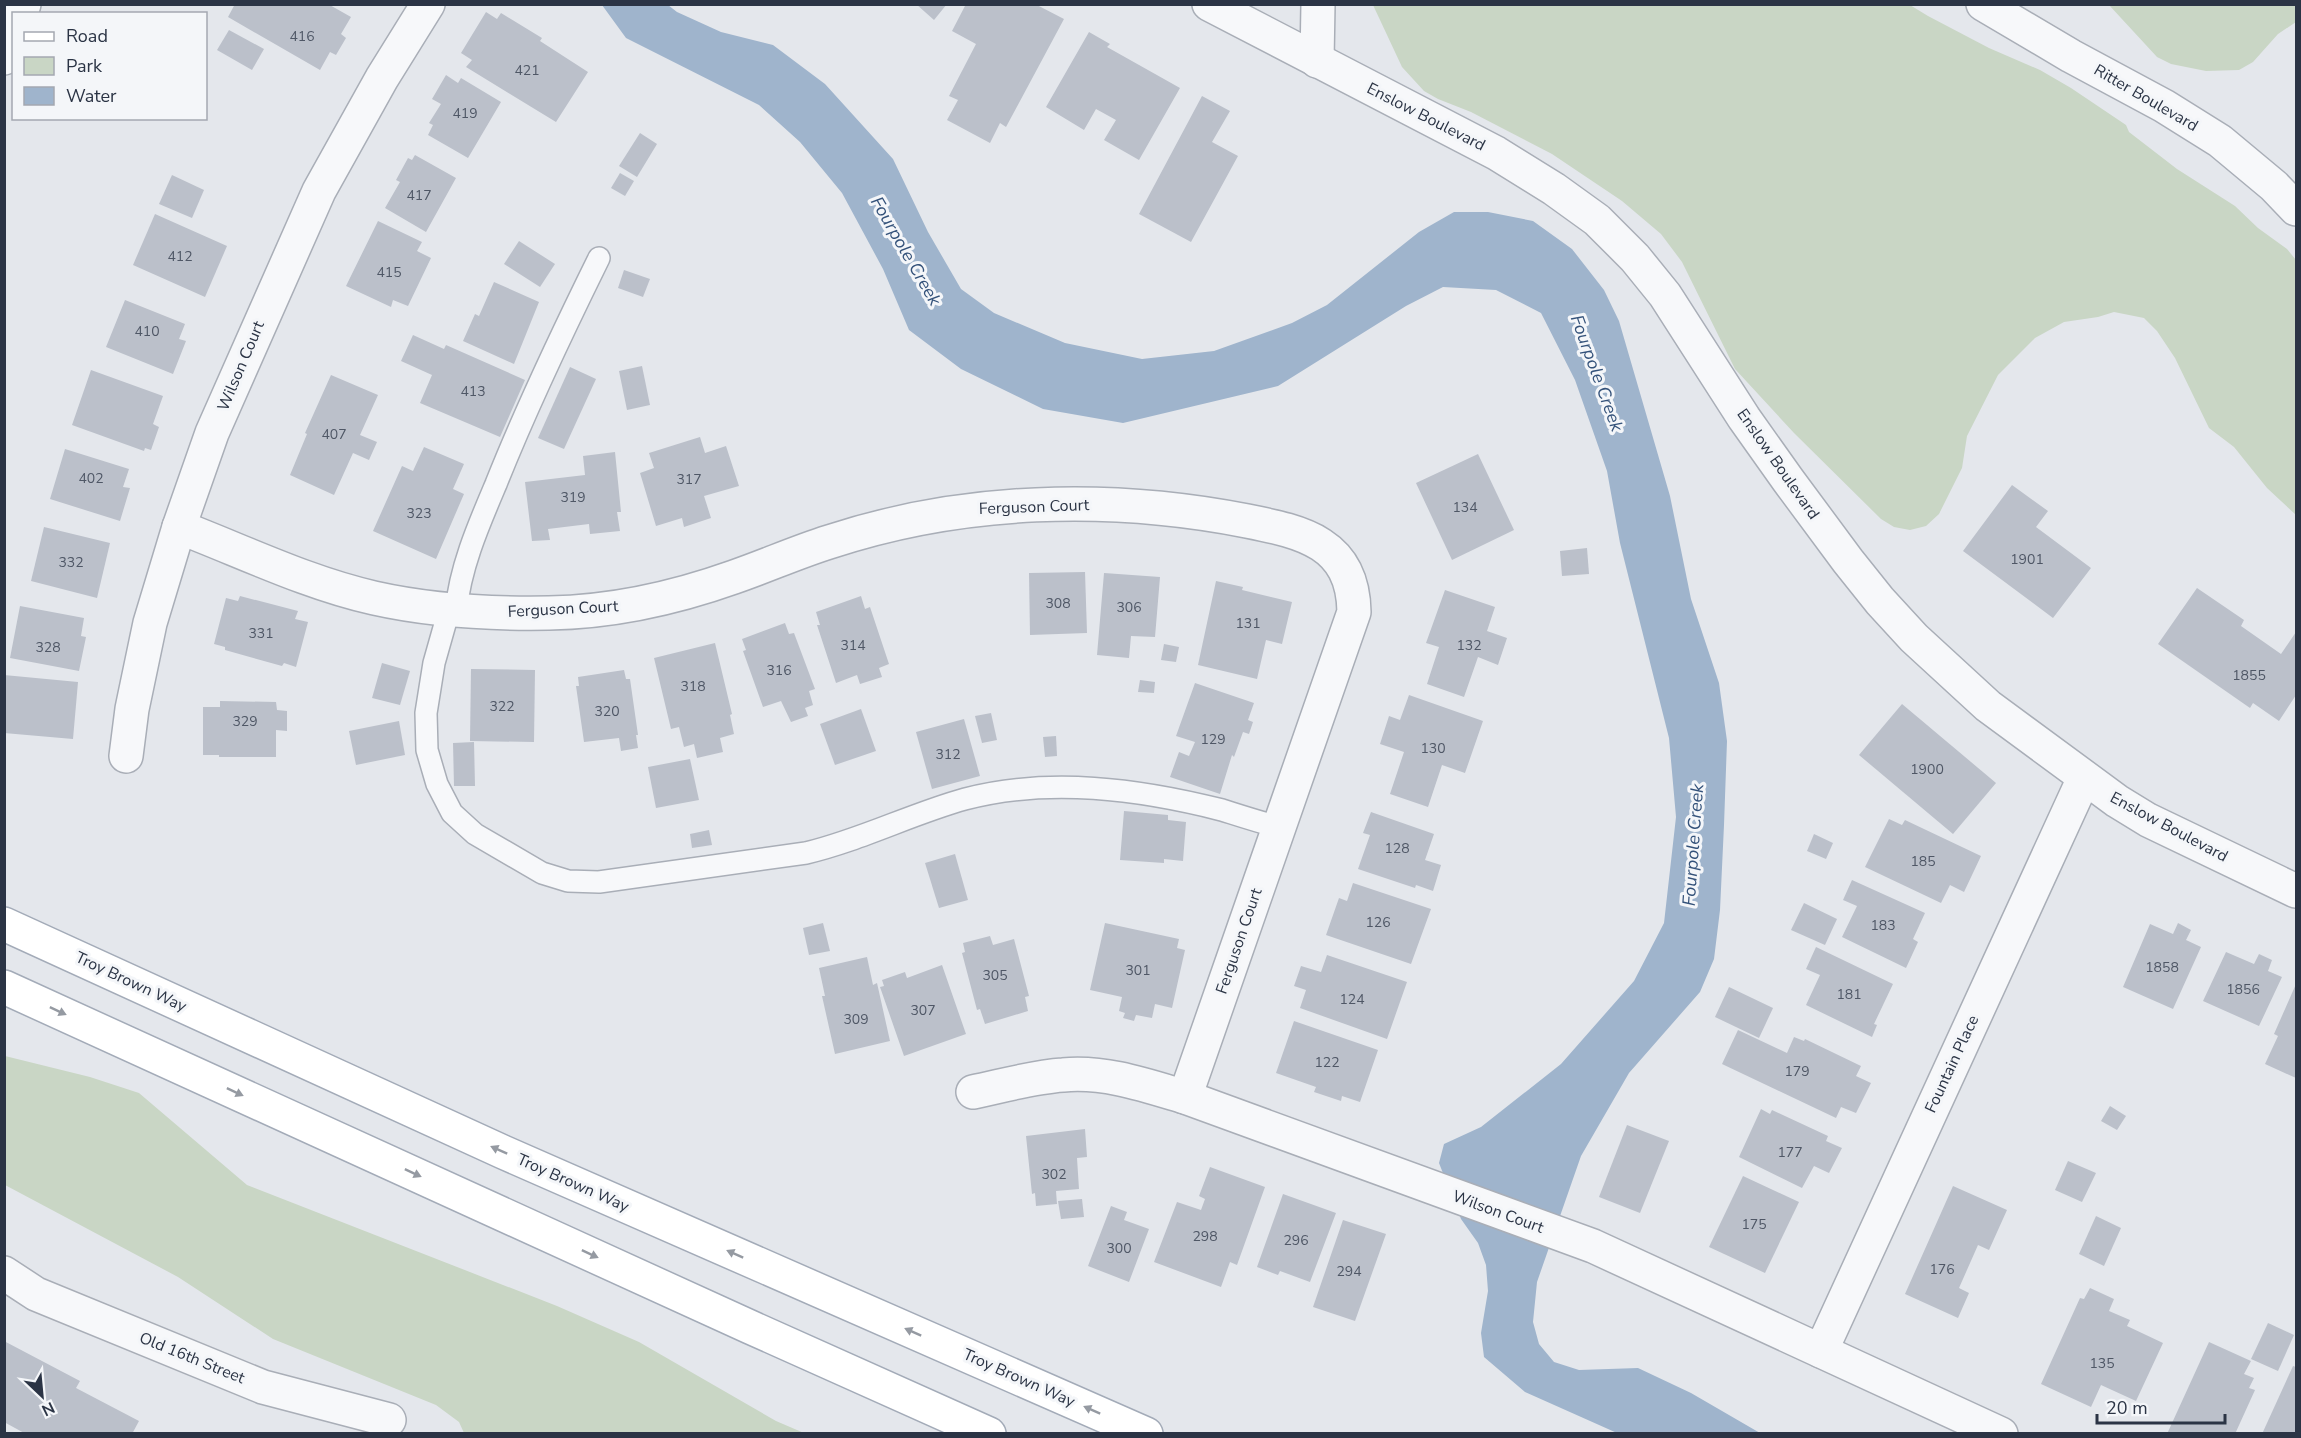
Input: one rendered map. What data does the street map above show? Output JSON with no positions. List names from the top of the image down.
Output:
{
  "streets": {
    "main road": ["Troy Brown Way"],
    "street": [
      "Ritter Boulevard",
      "Enslow Boulevard",
      "Wilson Court",
      "Ferguson Court",
      "Fountain Place",
      "Old 16th Street"
    ]
  },
  "crossings": [
    ["Enslow Boulevard", "Fountain Place"],
    ["Wilson Court", "Ferguson Court"],
    ["Wilson Court", "Fountain Place"]
  ],
  "water": ["Fourpole Creek"],
  "house_numbers": [
    "416",
    "421",
    "419",
    "417",
    "412",
    "415",
    "410",
    "413",
    "407",
    "402",
    "317",
    "319",
    "134",
    "323",
    "1901",
    "332",
    "308",
    "306",
    "131",
    "331",
    "314",
    "132",
    "328",
    "316",
    "1855",
    "318",
    "322",
    "320",
    "329",
    "129",
    "130",
    "312",
    "1900",
    "128",
    "185",
    "126",
    "183",
    "1858",
    "301",
    "305",
    "1856",
    "181",
    "124",
    "307",
    "309",
    "122",
    "179",
    "177",
    "302",
    "175",
    "298",
    "296",
    "300",
    "176",
    "294",
    "135"
  ],
  "legend": ["Road", "Park", "Water"],
  "scale_bar": "20 m",
  "north": "bottom right"
}
